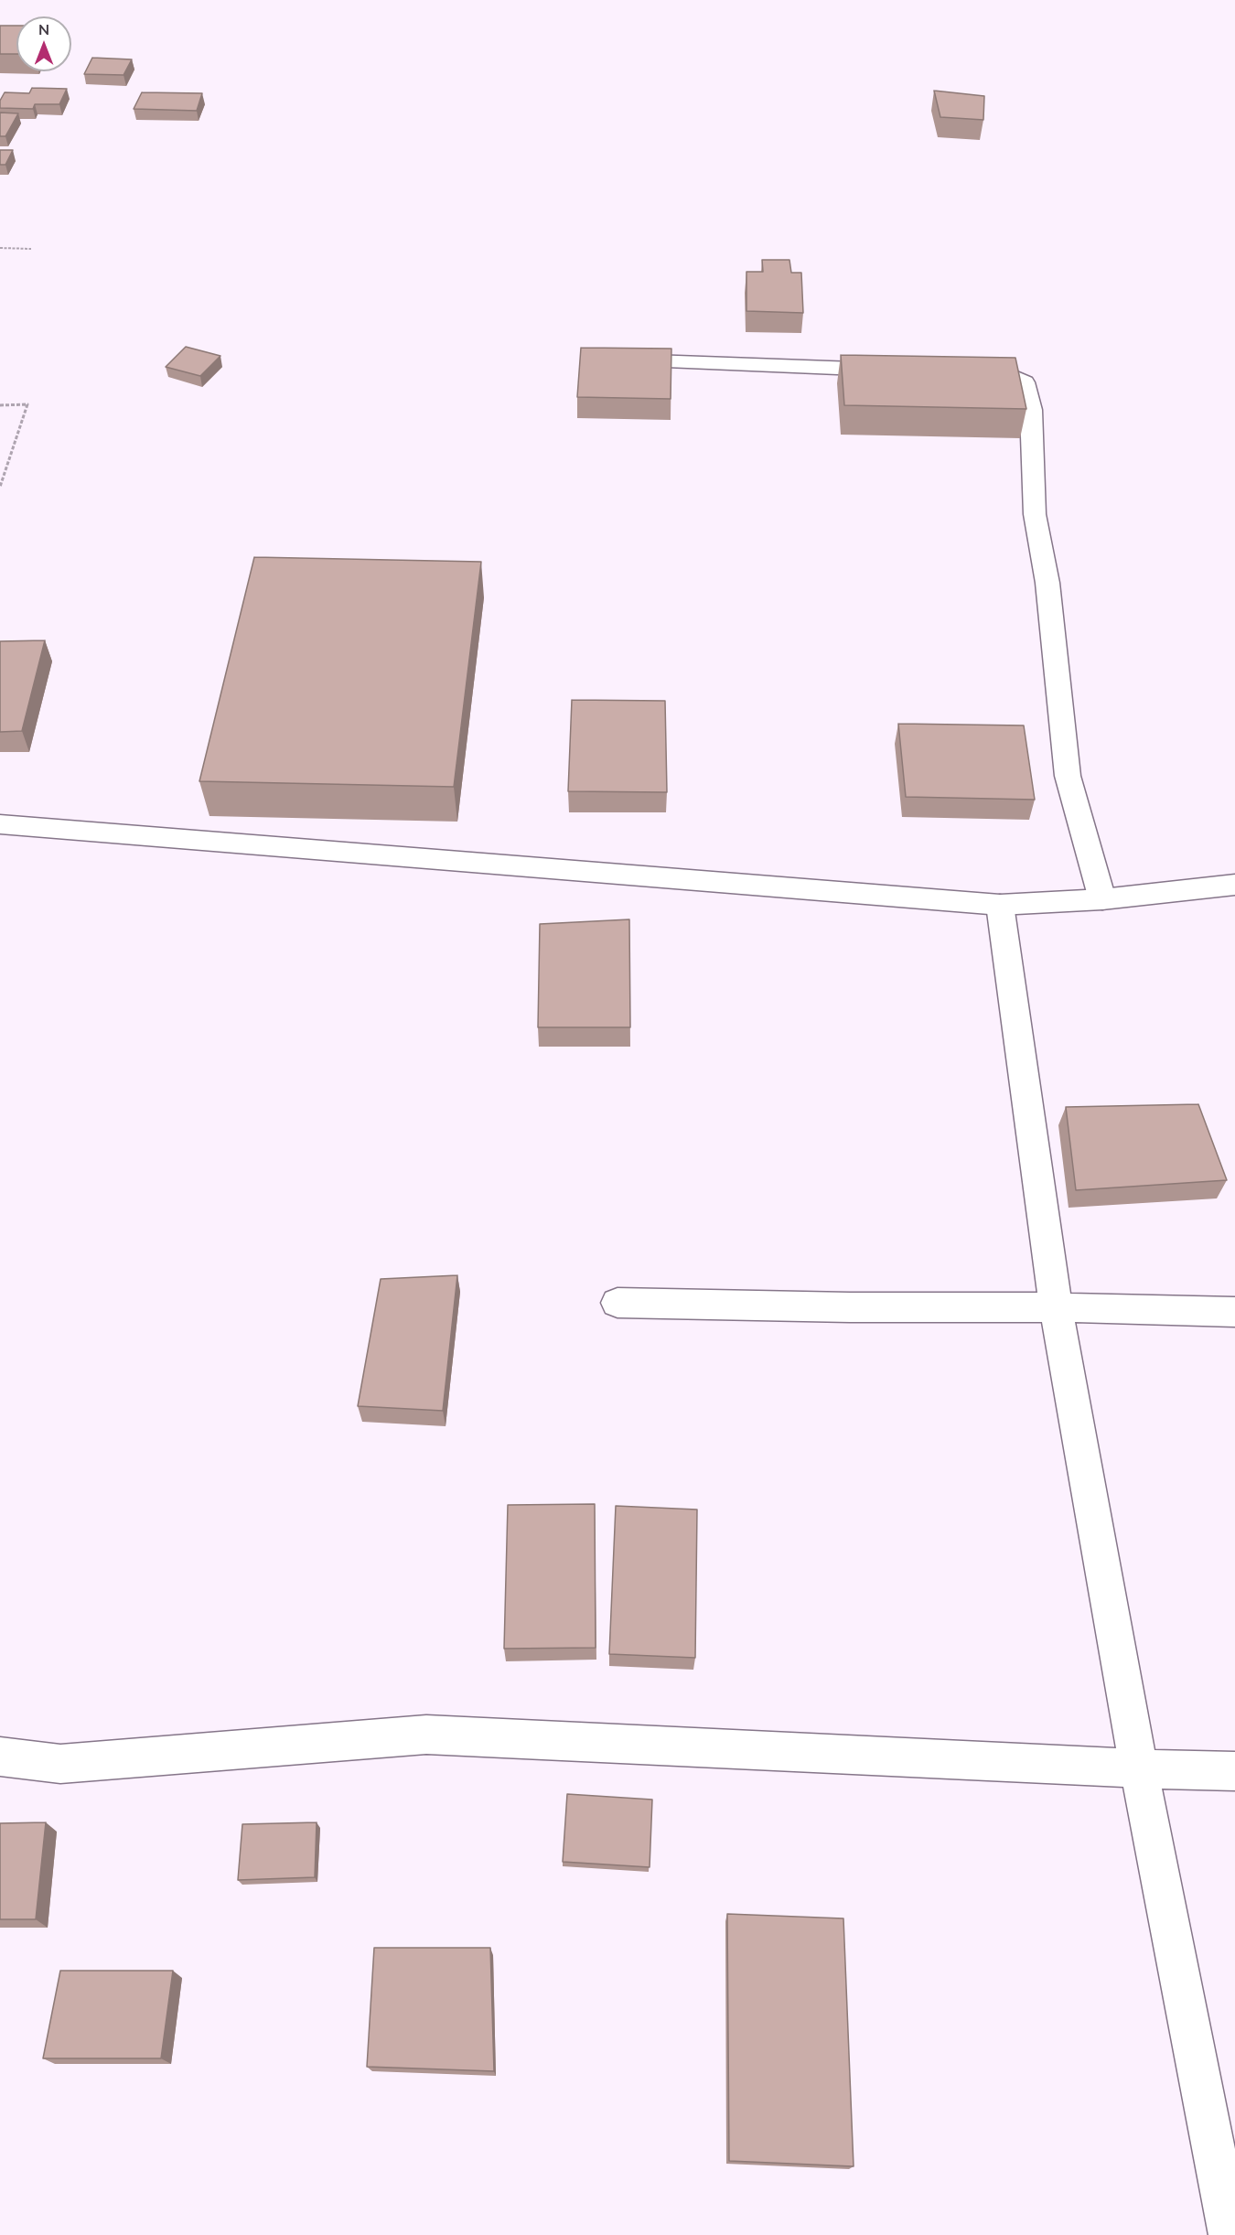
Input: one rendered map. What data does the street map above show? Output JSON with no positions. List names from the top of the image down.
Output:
{
  "north": "top"
}
